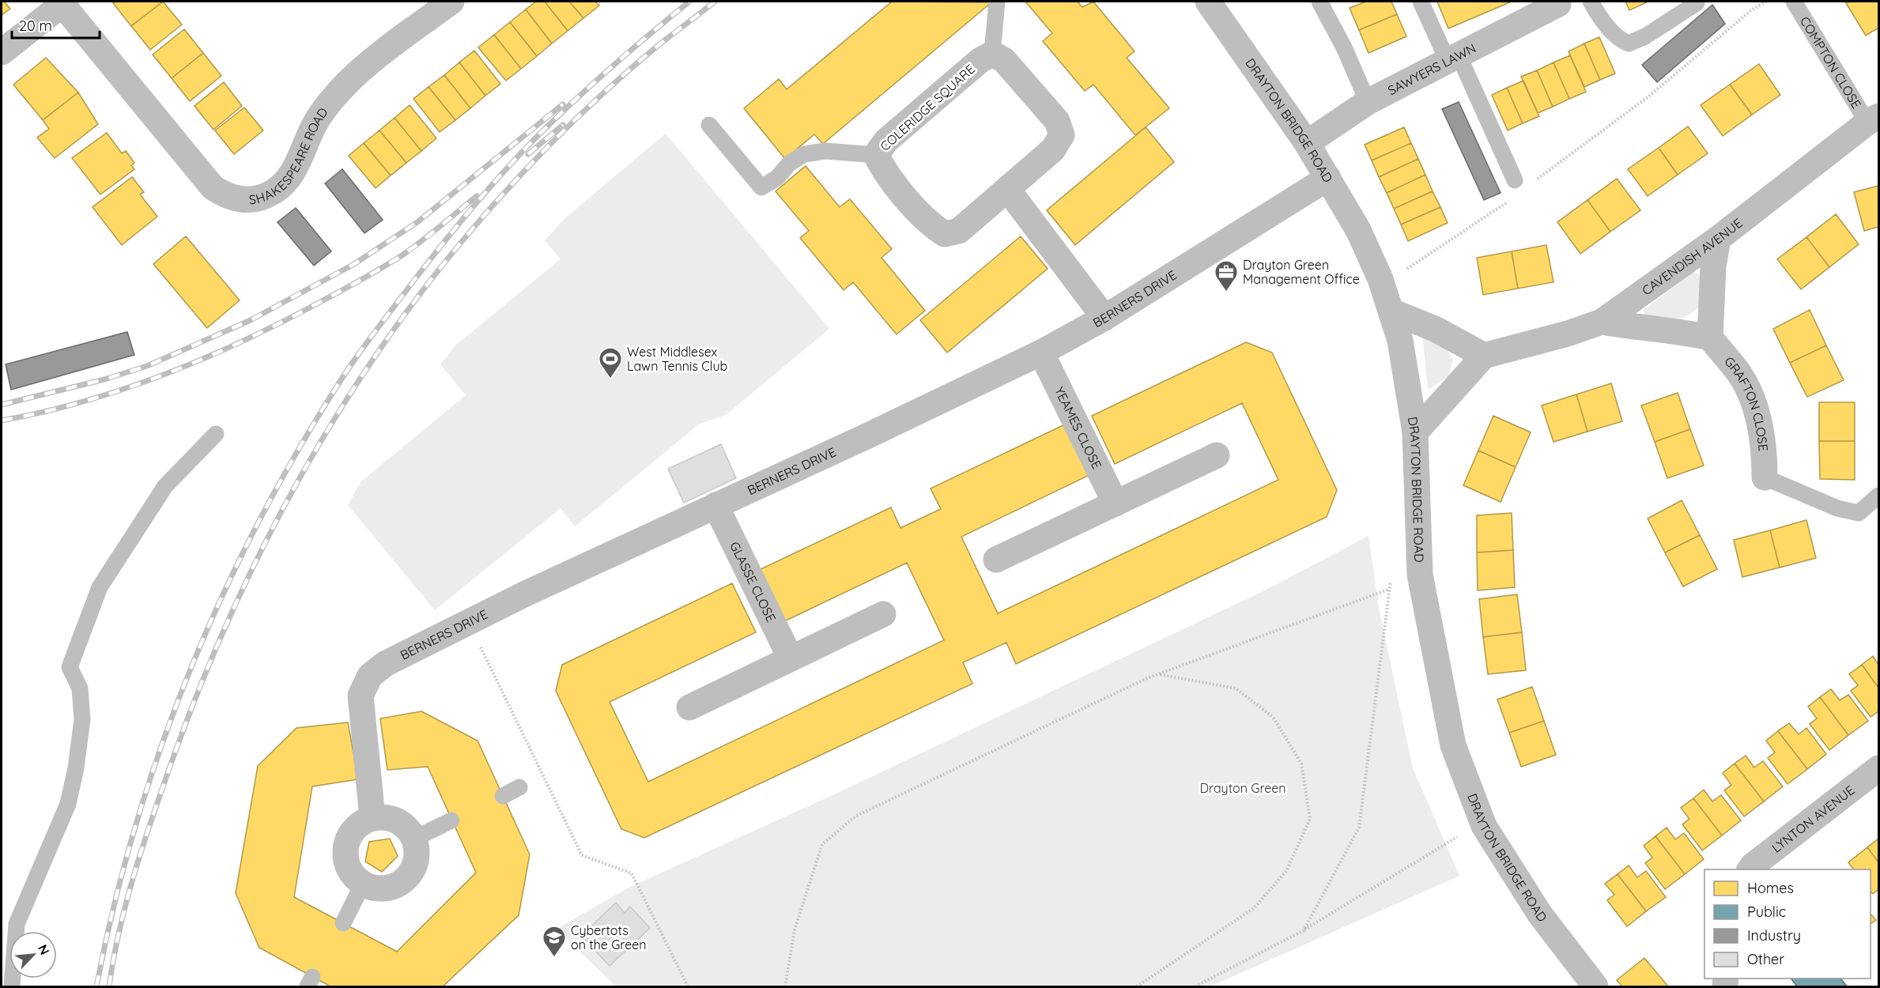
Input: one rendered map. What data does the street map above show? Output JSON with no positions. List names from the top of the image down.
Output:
{
  "streets": {
    "street": [
      "SAWYERS LAWN",
      "COLERIDGE SQUARE",
      "DRAYTON BRIDGE ROAD",
      "SHAKESPEARE ROAD",
      "CAVENDISH AVENUE",
      "BERNERS DRIVE",
      "GRAFTON CLOSE",
      "YEAMES CLOSE",
      "GLASSE CLOSE",
      "LYNTON AVENUE"
    ],
    "lane": ["COMPTON CLOSE"]
  },
  "crossings": [
    ["COMPTON CLOSE", "CAVENDISH AVENUE"],
    ["SAWYERS LAWN", "DRAYTON BRIDGE ROAD"],
    ["DRAYTON BRIDGE ROAD", "BERNERS DRIVE"],
    ["BERNERS DRIVE", "YEAMES CLOSE"],
    ["BERNERS DRIVE", "GLASSE CLOSE"]
  ],
  "parks": ["Drayton Green"],
  "places": {
    "office": ["Drayton Green Management Office"],
    "sports": ["West Middlesex Lawn Tennis Club"],
    "school or university": ["Cybertots on the Green"]
  },
  "legend": [
    "Homes",
    "Public",
    "Industry",
    "Other"
  ],
  "scale_bar": "20 m",
  "north": "top right"
}
